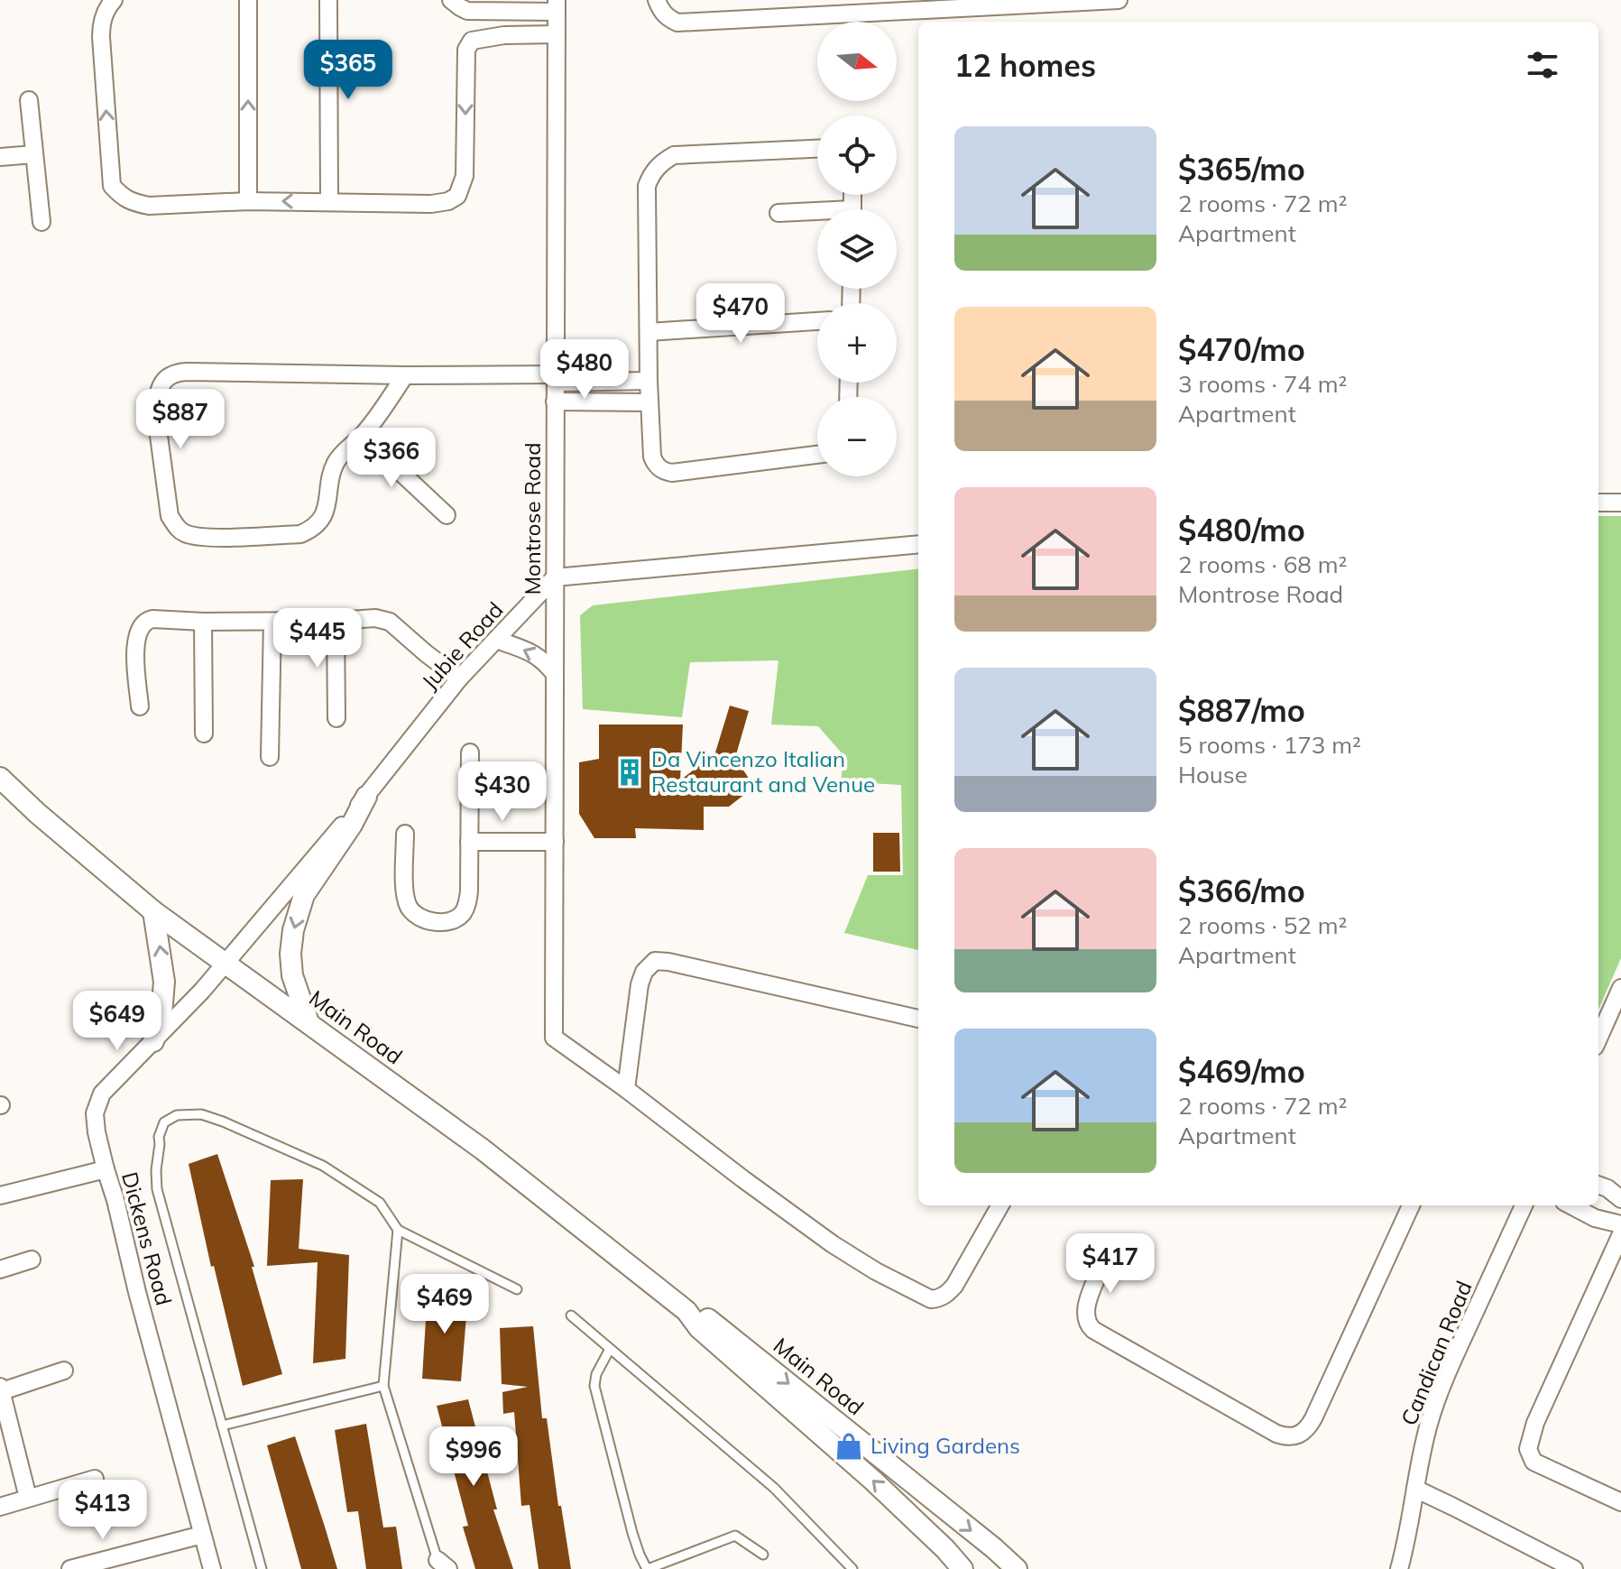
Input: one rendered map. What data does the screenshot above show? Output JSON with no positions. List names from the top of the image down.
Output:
{
  "streets": {
    "street": [
      "Montrose Road",
      "Jubie Road",
      "Main Road",
      "Dickens Road",
      "Candican Road"
    ]
  },
  "crossings": [
    ["Montrose Road", "Jubie Road"],
    ["Jubie Road", "Main Road"],
    ["Jubie Road", "Dickens Road"],
    ["Main Road", "Dickens Road"]
  ],
  "places": {
    "building": ["Da Vincenzo Italian Restaurant and Venue"],
    "shop": ["Living Gardens"]
  },
  "north": "right",
  "page": {
    "map_buttons": ["+", "−"],
    "heading": "12 homes",
    "price": [
      "$365",
      "$470",
      "$480",
      "$887",
      "$366",
      "$445",
      "$430",
      "$649",
      "$417",
      "$469",
      "$996",
      "$413"
    ],
    "list": [
      {
        "name": "$365/mo",
        "note": "2 rooms · 72 m² · Apartment"
      },
      {
        "name": "$470/mo",
        "note": "3 rooms · 74 m² · Apartment"
      },
      {
        "name": "$480/mo",
        "note": "2 rooms · 68 m² · Montrose Road"
      },
      {
        "name": "$887/mo",
        "note": "5 rooms · 173 m² · House"
      },
      {
        "name": "$366/mo",
        "note": "2 rooms · 52 m² · Apartment"
      },
      {
        "name": "$469/mo",
        "note": "2 rooms · 72 m² · Apartment"
      }
    ]
  }
}
